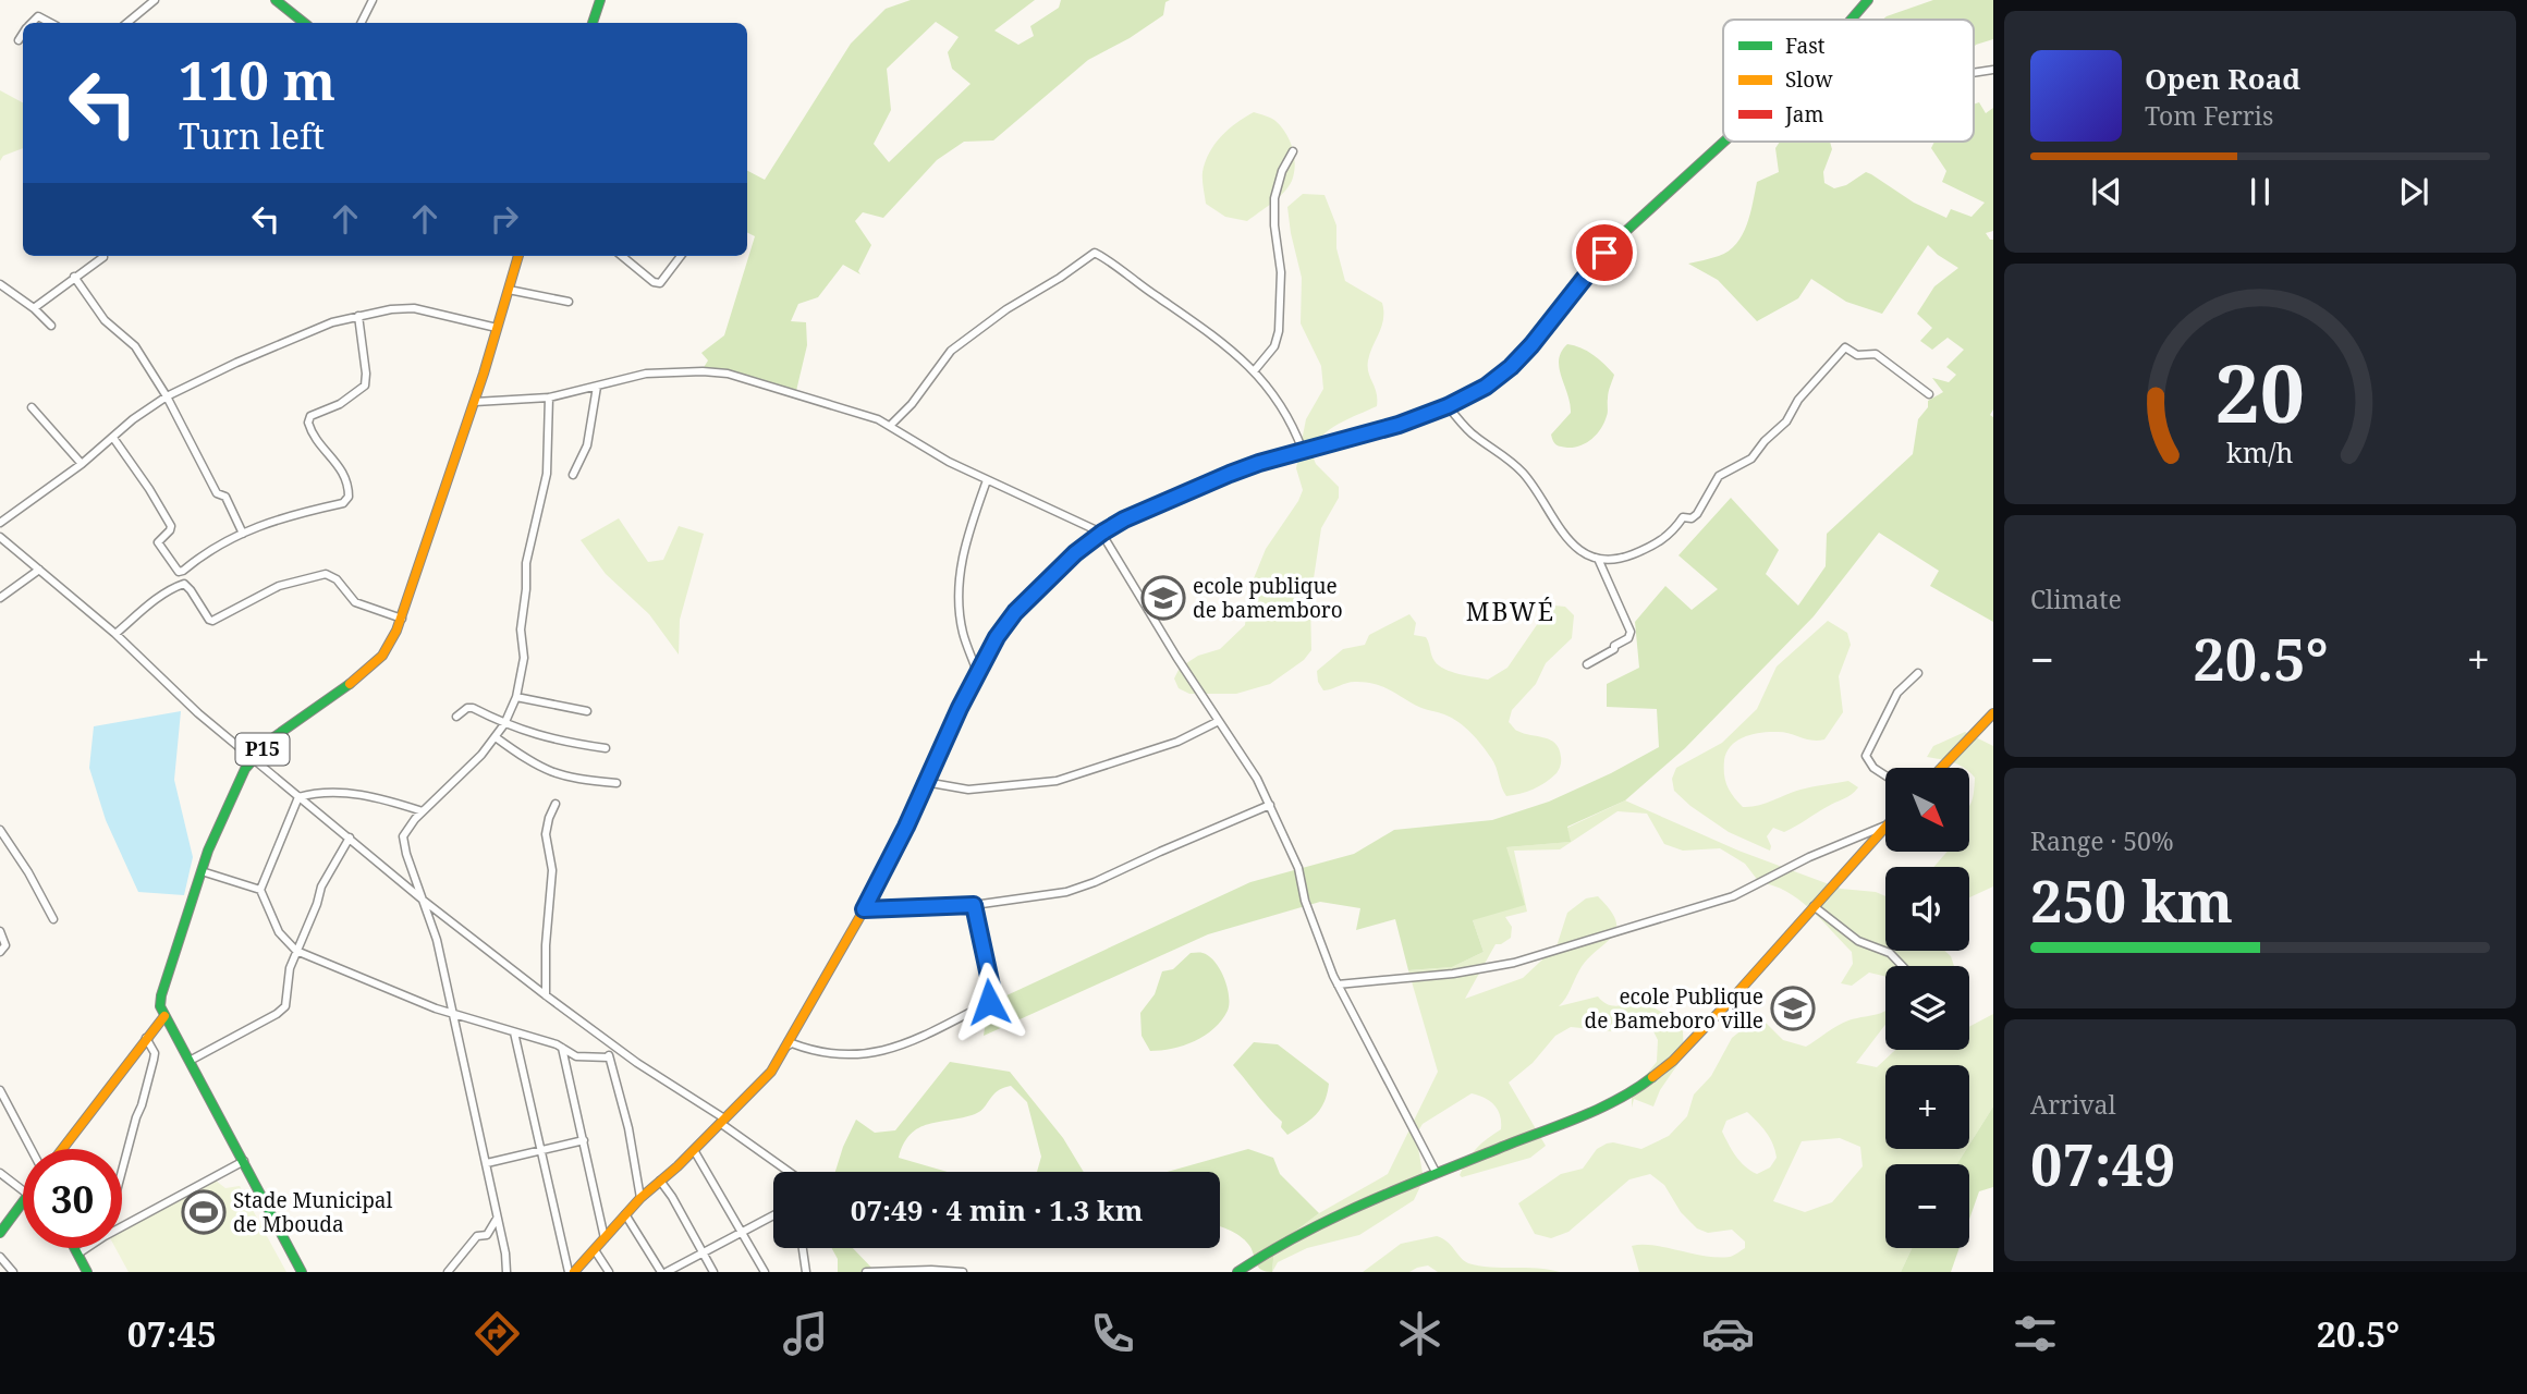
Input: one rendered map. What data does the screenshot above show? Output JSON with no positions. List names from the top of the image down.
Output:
{
  "streets": {
    "street": ["P15"]
  },
  "districts": ["MBWÉ"],
  "places": {
    "school or university": ["ecole publique de bamemboro", "ecole Publique de Bameboro ville"],
    "sports": ["Stade Municipal de Mbouda"]
  },
  "legend": ["Fast", "Slow", "Jam"],
  "north": "bottom right",
  "page": {
    "turn": ["110 m", "Turn left"],
    "song": ["Open Road", "Tom Ferris"],
    "tile": [
      "Climate",
      ["Range · 50%", "250 km"],
      ["Arrival", "07:49"]
    ],
    "heat": ["−", "20.5°", "+"],
    "map_buttons": ["+", "−"],
    "limit": "30",
    "trip": "07:49 · 4 min · 1.3 km",
    "tabs": ["07:45", "20.5°"],
    "gauge": ["20", "km/h"]
  }
}
